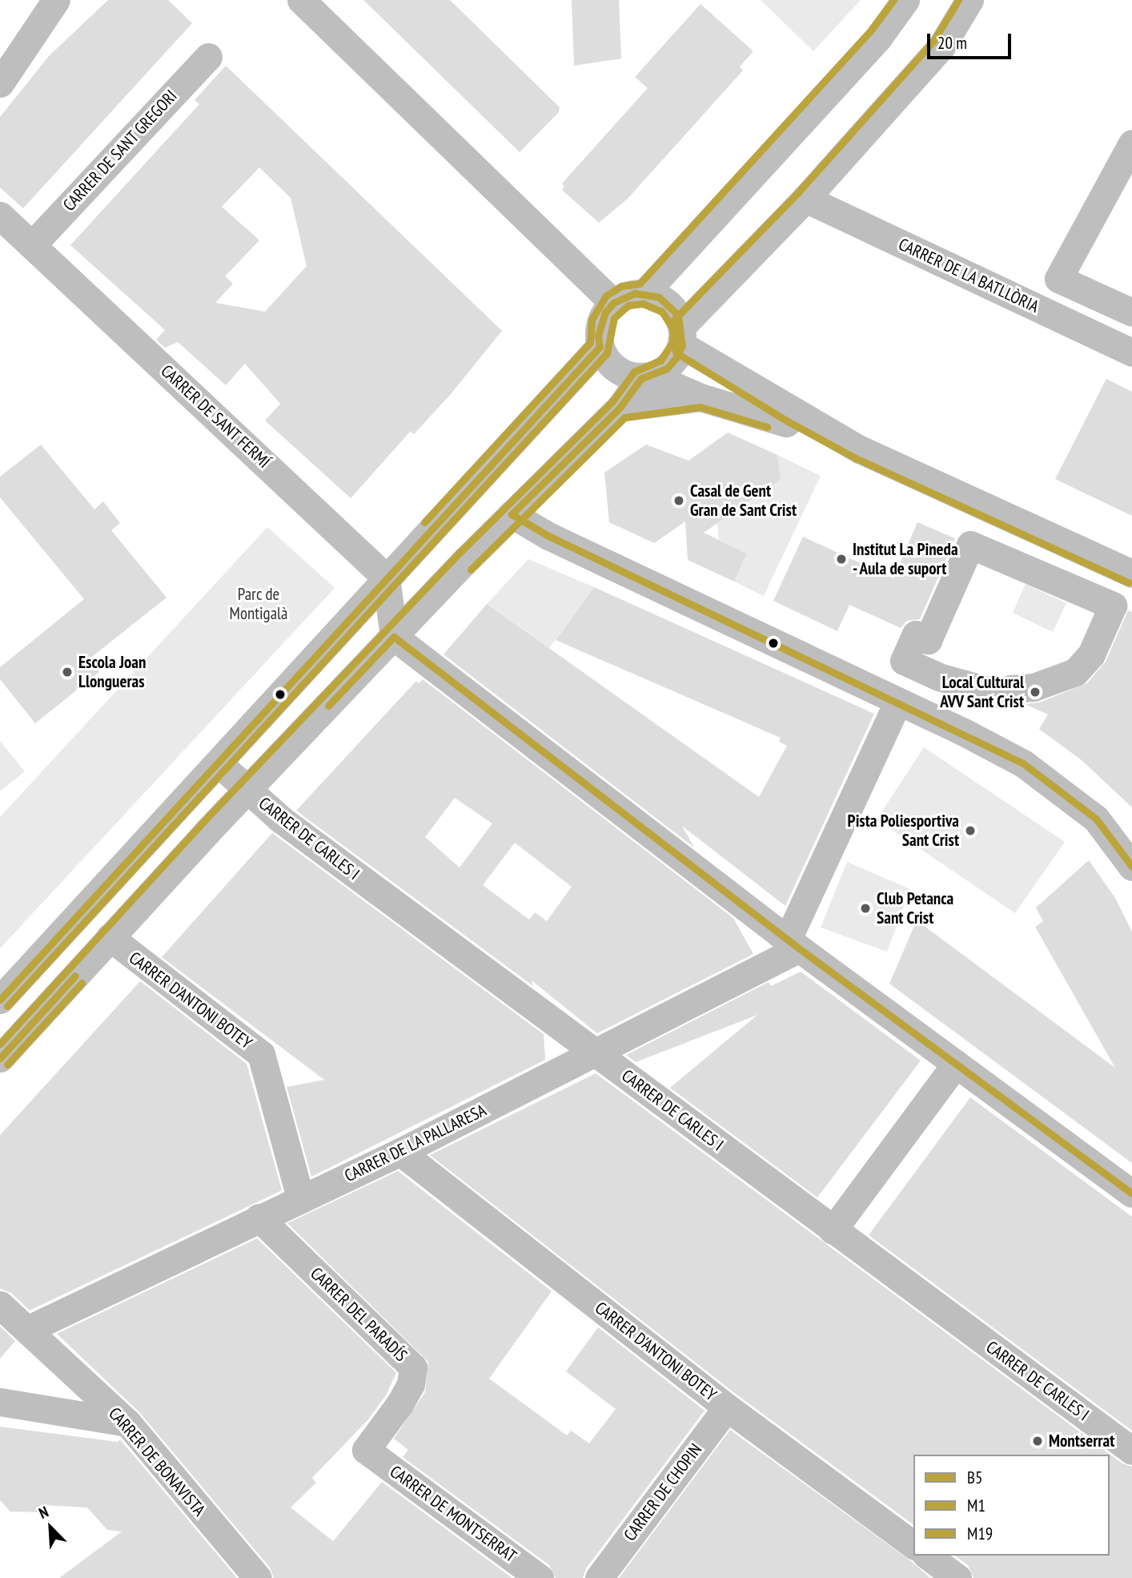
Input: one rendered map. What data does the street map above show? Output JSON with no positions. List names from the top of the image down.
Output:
{
  "streets": {
    "street": [
      "CARRER DE SANT GREGORI",
      "CARRER DE LA BATLLÒRIA",
      "CARRER DE SANT FERMÍ",
      "CARRER DE CARLES I",
      "CARRER D'ANTONI BOTEY",
      "CARRER DE LA PALLARESA",
      "CARRER DEL PARADÍS",
      "CARRER DE BONAVISTA",
      "CARRER DE CHOPIN",
      "CARRER DE MONTSERRAT"
    ]
  },
  "crossings": [
    ["CARRER DE SANT GREGORI", "CARRER DE SANT FERMÍ"],
    ["CARRER DE CARLES I", "CARRER DE LA PALLARESA"],
    ["CARRER D'ANTONI BOTEY", "CARRER DE LA PALLARESA"],
    ["CARRER D'ANTONI BOTEY", "CARRER DE CHOPIN"],
    ["CARRER DE LA PALLARESA", "CARRER DEL PARADÍS"],
    ["CARRER DE LA PALLARESA", "CARRER DE BONAVISTA"],
    ["CARRER DEL PARADÍS", "CARRER DE MONTSERRAT"]
  ],
  "parks": ["Parc de Montigalà"],
  "places": [
    "Casal de Gent Gran de Sant Crist",
    "Institut La Pineda - Aula de suport",
    "Escola Joan Llongueras",
    "Local Cultural AVV Sant Crist",
    "Pista Poliesportiva Sant Crist",
    "Club Petanca Sant Crist",
    "Montserrat"
  ],
  "lines": ["transit line M19", "transit line B5", "transit line M1"],
  "legend": ["B5", "M1", "M19"],
  "scale_bar": "20 m",
  "north": "top left"
}
